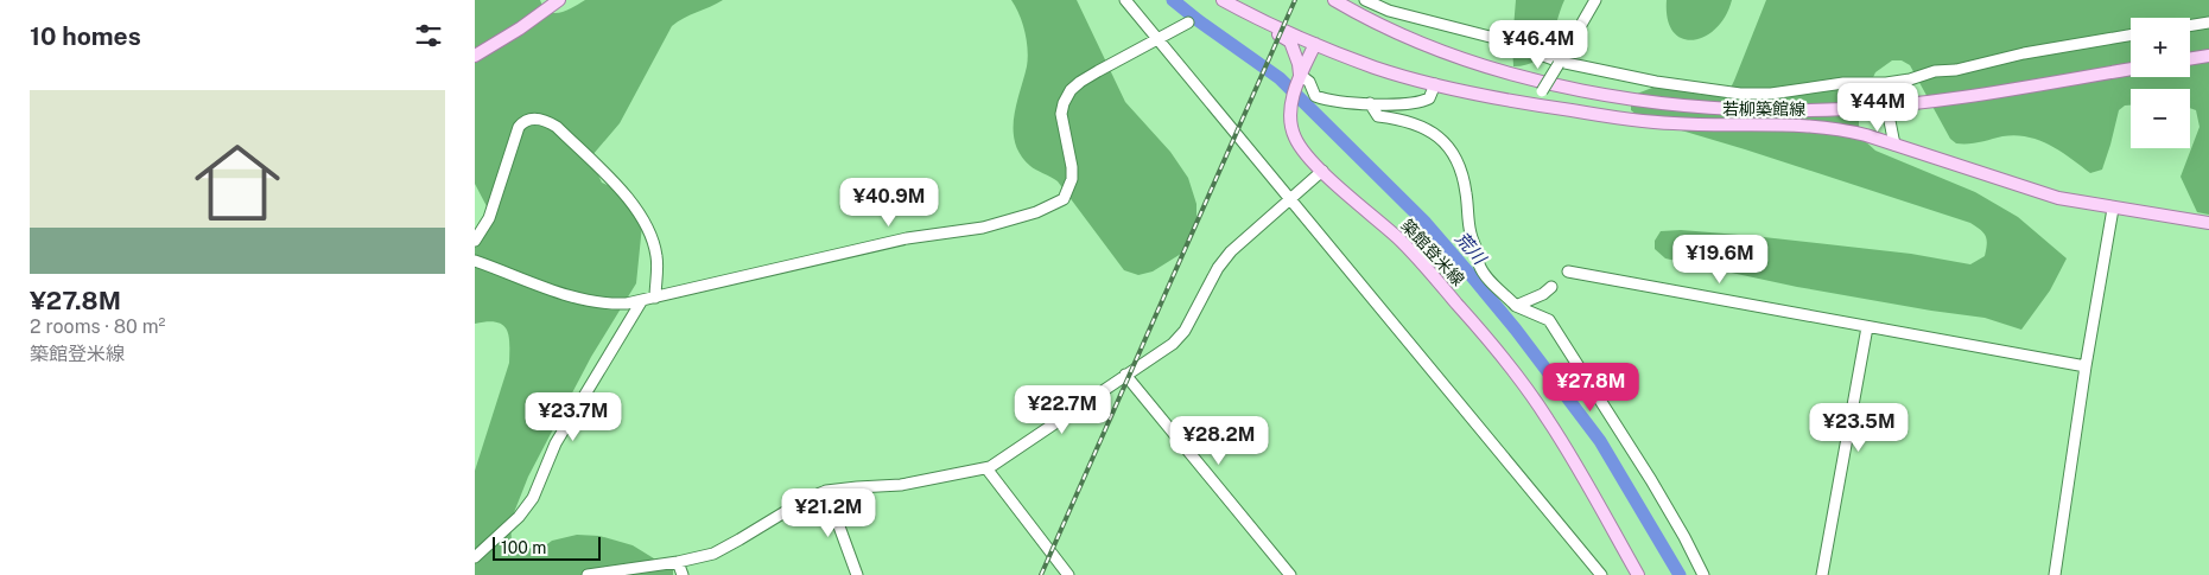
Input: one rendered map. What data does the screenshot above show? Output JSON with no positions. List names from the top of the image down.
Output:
{
  "streets": {
    "main road": ["若柳築館線", "築館登米線"]
  },
  "crossings": [
    ["若柳築館線", "築館登米線"]
  ],
  "water": ["荒川"],
  "scale_bar": "100 m",
  "page": {
    "heading": "10 homes",
    "map_buttons": ["+", "−"],
    "price": [
      "¥46.4M",
      "¥44M",
      "¥40.9M",
      "¥19.6M",
      "¥27.8M",
      "¥22.7M",
      "¥23.7M",
      "¥23.5M",
      "¥28.2M",
      "¥21.2M"
    ],
    "list": [
      {
        "name": "¥27.8M",
        "note": "2 rooms · 80 m² · 築館登米線"
      }
    ],
    "scale": "100 m"
  }
}
